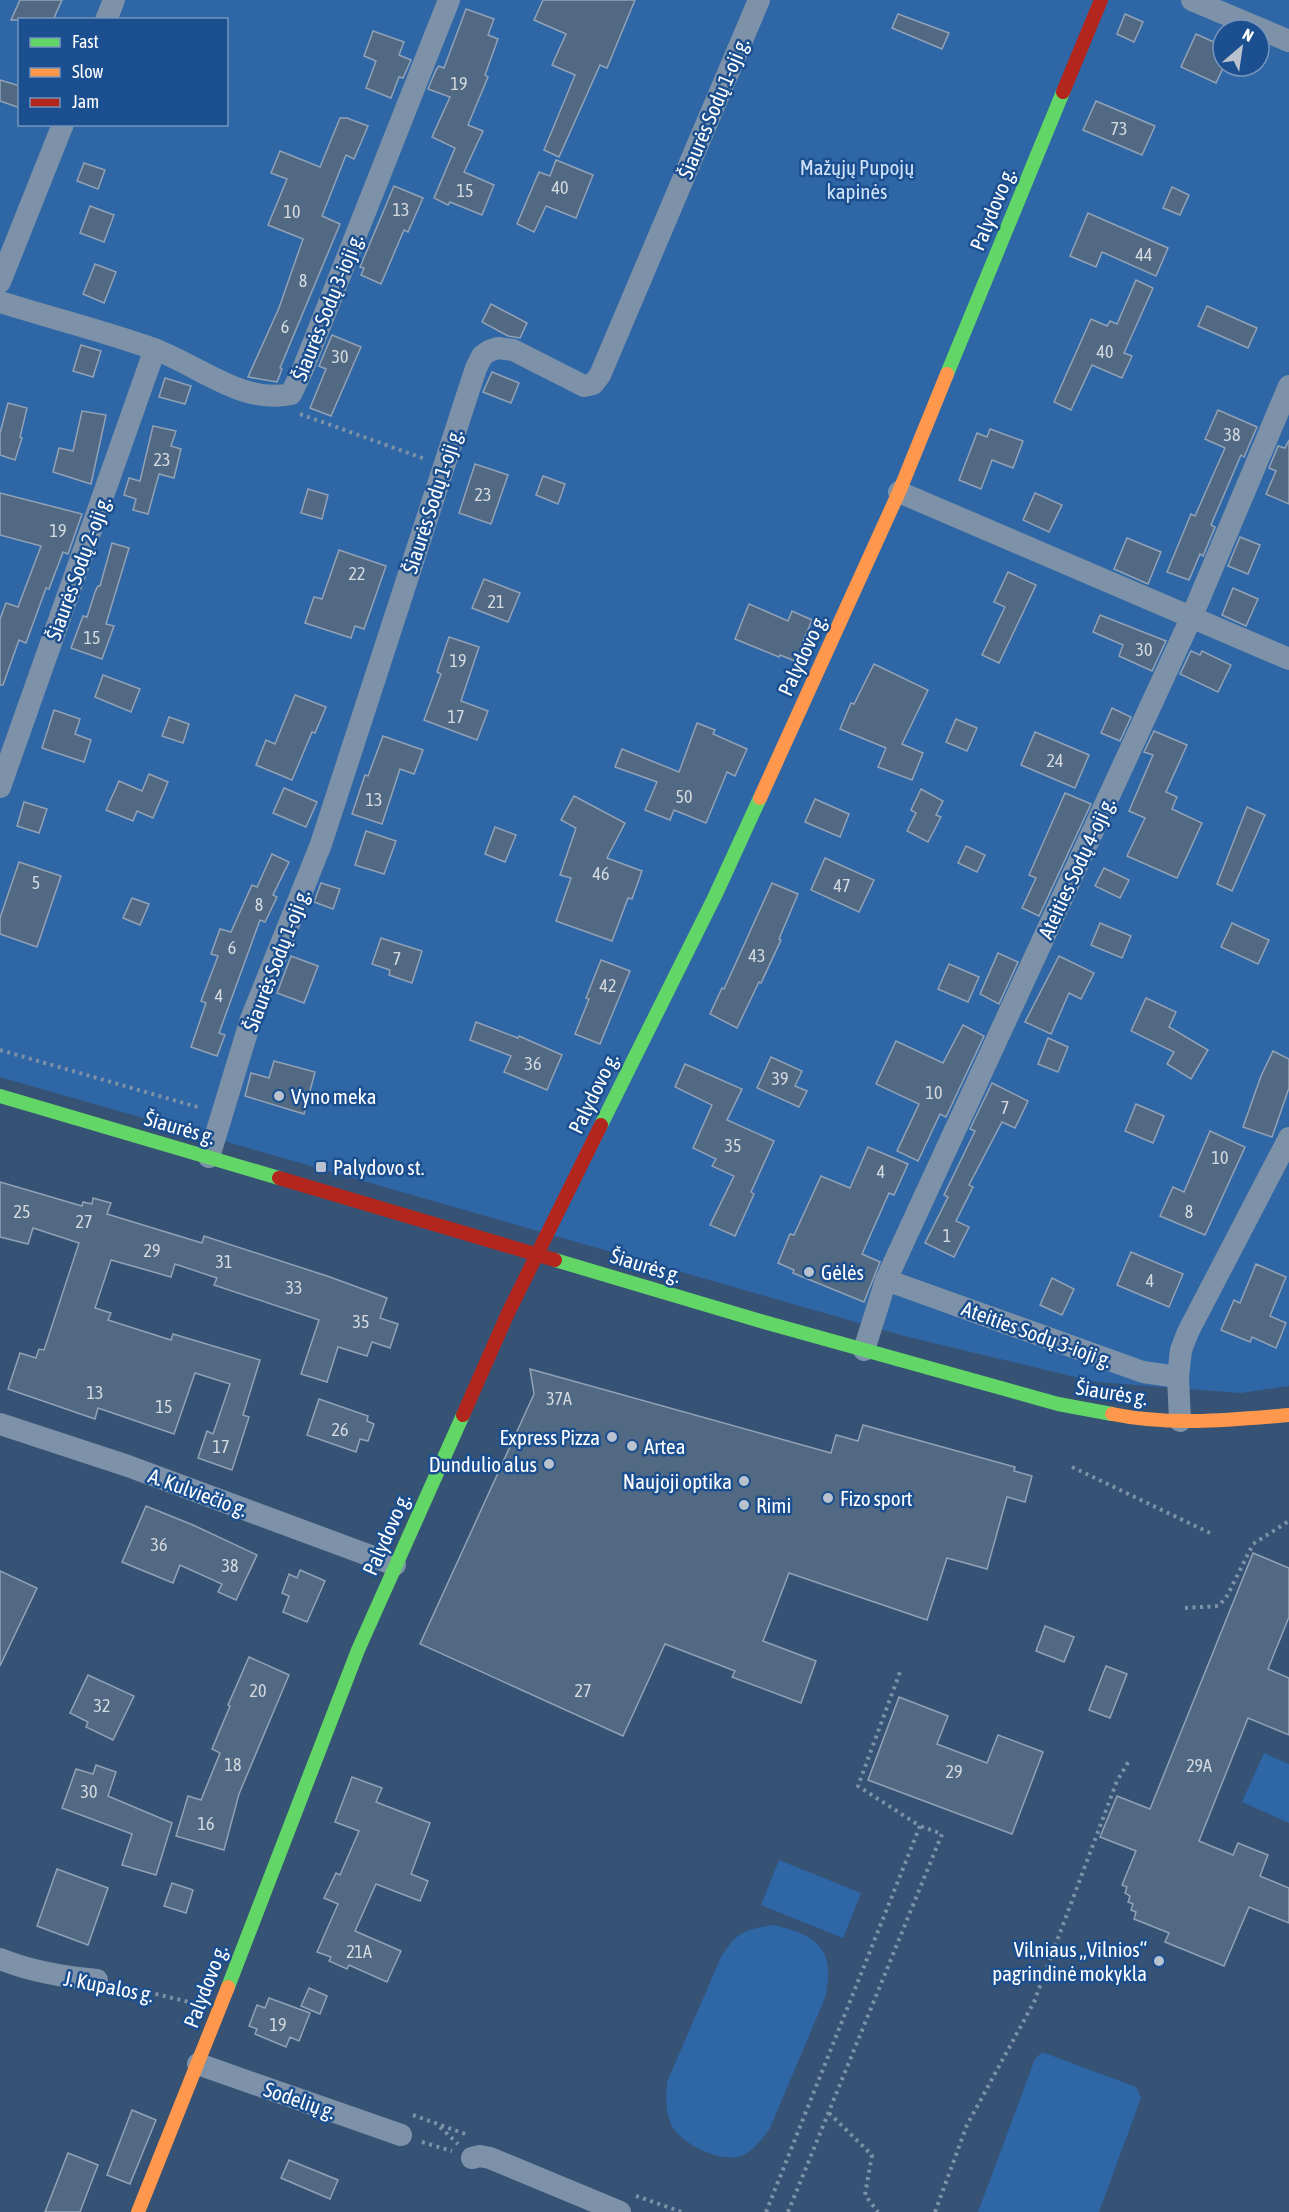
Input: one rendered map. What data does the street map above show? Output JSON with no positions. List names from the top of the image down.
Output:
{
  "streets": {
    "street": [
      "Šiaurės Sodų 1-oji g.",
      "Palydovo g.",
      "Šiaurės Sodų 3-ioji g.",
      "Šiaurės Sodų 2-oji g.",
      "Ateities Sodų 4-oji g.",
      "Šiaurės g.",
      "Ateities Sodų 3-ioji g.",
      "A. Kulviečio g.",
      "J. Kupalos g.",
      "Sodelių g."
    ]
  },
  "crossings": [
    ["Šiaurės Sodų 1-oji g.", "Šiaurės g."],
    ["Palydovo g.", "Šiaurės g."],
    ["Palydovo g.", "A. Kulviečio g."],
    ["Palydovo g.", "J. Kupalos g."],
    ["Palydovo g.", "Sodelių g."],
    ["Šiaurės Sodų 3-ioji g.", "Šiaurės Sodų 2-oji g."],
    ["Ateities Sodų 4-oji g.", "Šiaurės g."],
    ["Ateities Sodų 4-oji g.", "Ateities Sodų 3-ioji g."]
  ],
  "parks": ["Mažųjų Pupojų kapinės"],
  "places": {
    "other": [
      "Vyno meka",
      "Gėlės",
      "Express Pizza",
      "Artea",
      "Dundulio alus",
      "Naujoji optika",
      "Fizo sport",
      "Rimi",
      "Vilniaus „Vilnios“ pagrindinė mokykla"
    ],
    "transit": ["Palydovo st."]
  },
  "house_numbers": [
    "19",
    "73",
    "40",
    "15",
    "13",
    "10",
    "44",
    "8",
    "6",
    "40",
    "30",
    "38",
    "23",
    "23",
    "19",
    "22",
    "21",
    "15",
    "30",
    "19",
    "17",
    "24",
    "50",
    "13",
    "46",
    "5",
    "47",
    "8",
    "6",
    "43",
    "7",
    "42",
    "4",
    "36",
    "39",
    "10",
    "7",
    "35",
    "10",
    "4",
    "25",
    "8",
    "27",
    "1",
    "29",
    "31",
    "4",
    "33",
    "35",
    "13",
    "37A",
    "15",
    "26",
    "17",
    "36",
    "38",
    "20",
    "27",
    "32",
    "18",
    "29A",
    "29",
    "30",
    "16",
    "21A",
    "19"
  ],
  "legend": ["Fast", "Slow", "Jam"],
  "north": "top right"
}
